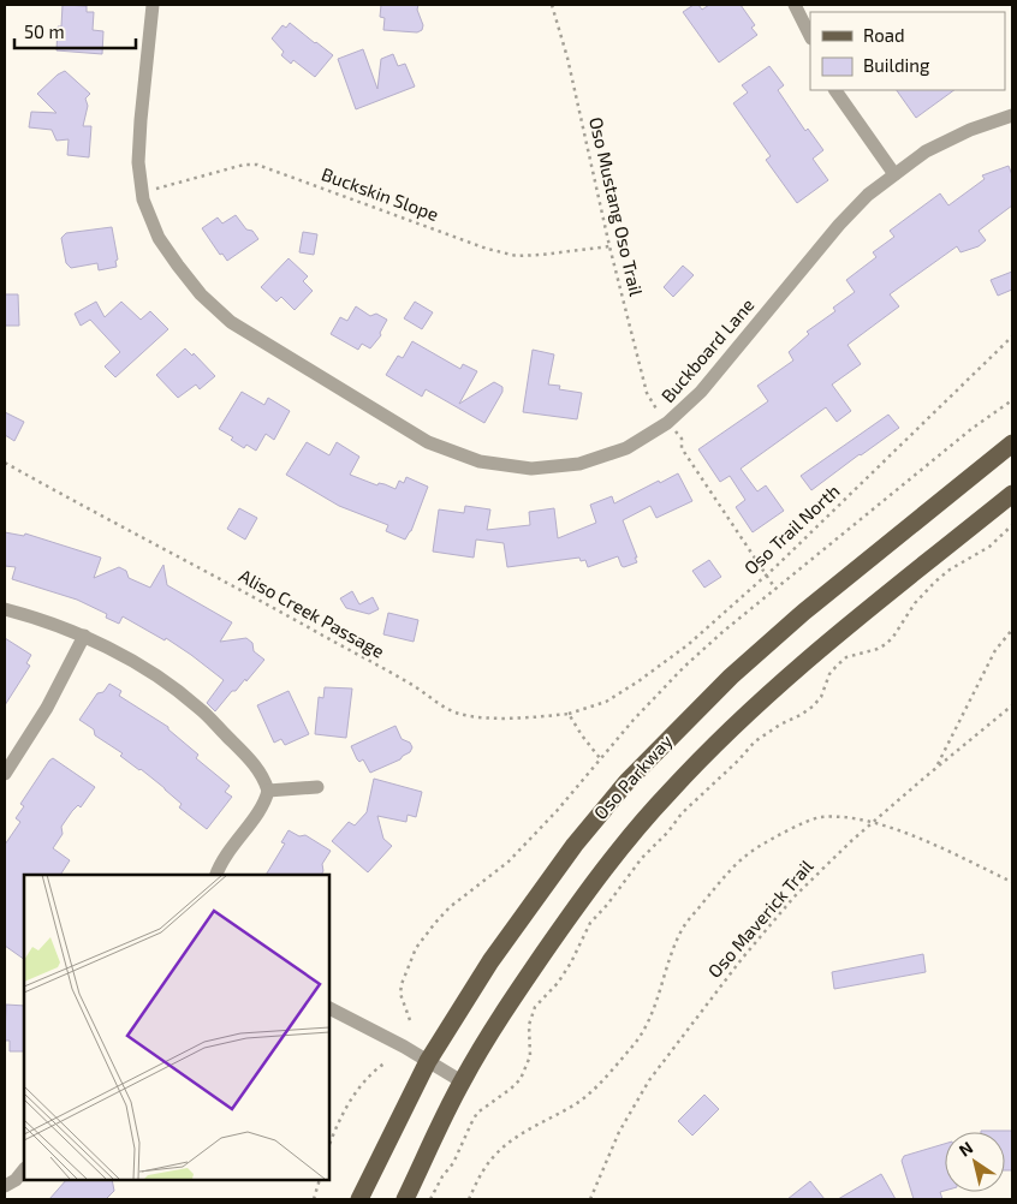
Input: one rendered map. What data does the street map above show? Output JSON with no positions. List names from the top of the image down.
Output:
{
  "streets": {
    "main road": ["Oso Parkway"],
    "street": ["Buckboard Lane"],
    "path": [
      "Buckskin Slope",
      "Oso Mustang Oso Trail",
      "Oso Trail North",
      "Aliso Creek Passage",
      "Oso Maverick Trail"
    ]
  },
  "crossings": [
    ["Buckskin Slope", "Oso Mustang Oso Trail"],
    ["Buckskin Slope", "Buckboard Lane"],
    ["Oso Trail North", "Aliso Creek Passage"]
  ],
  "legend": ["Road", "Building"],
  "scale_bar": "50 m",
  "north": "top left"
}
